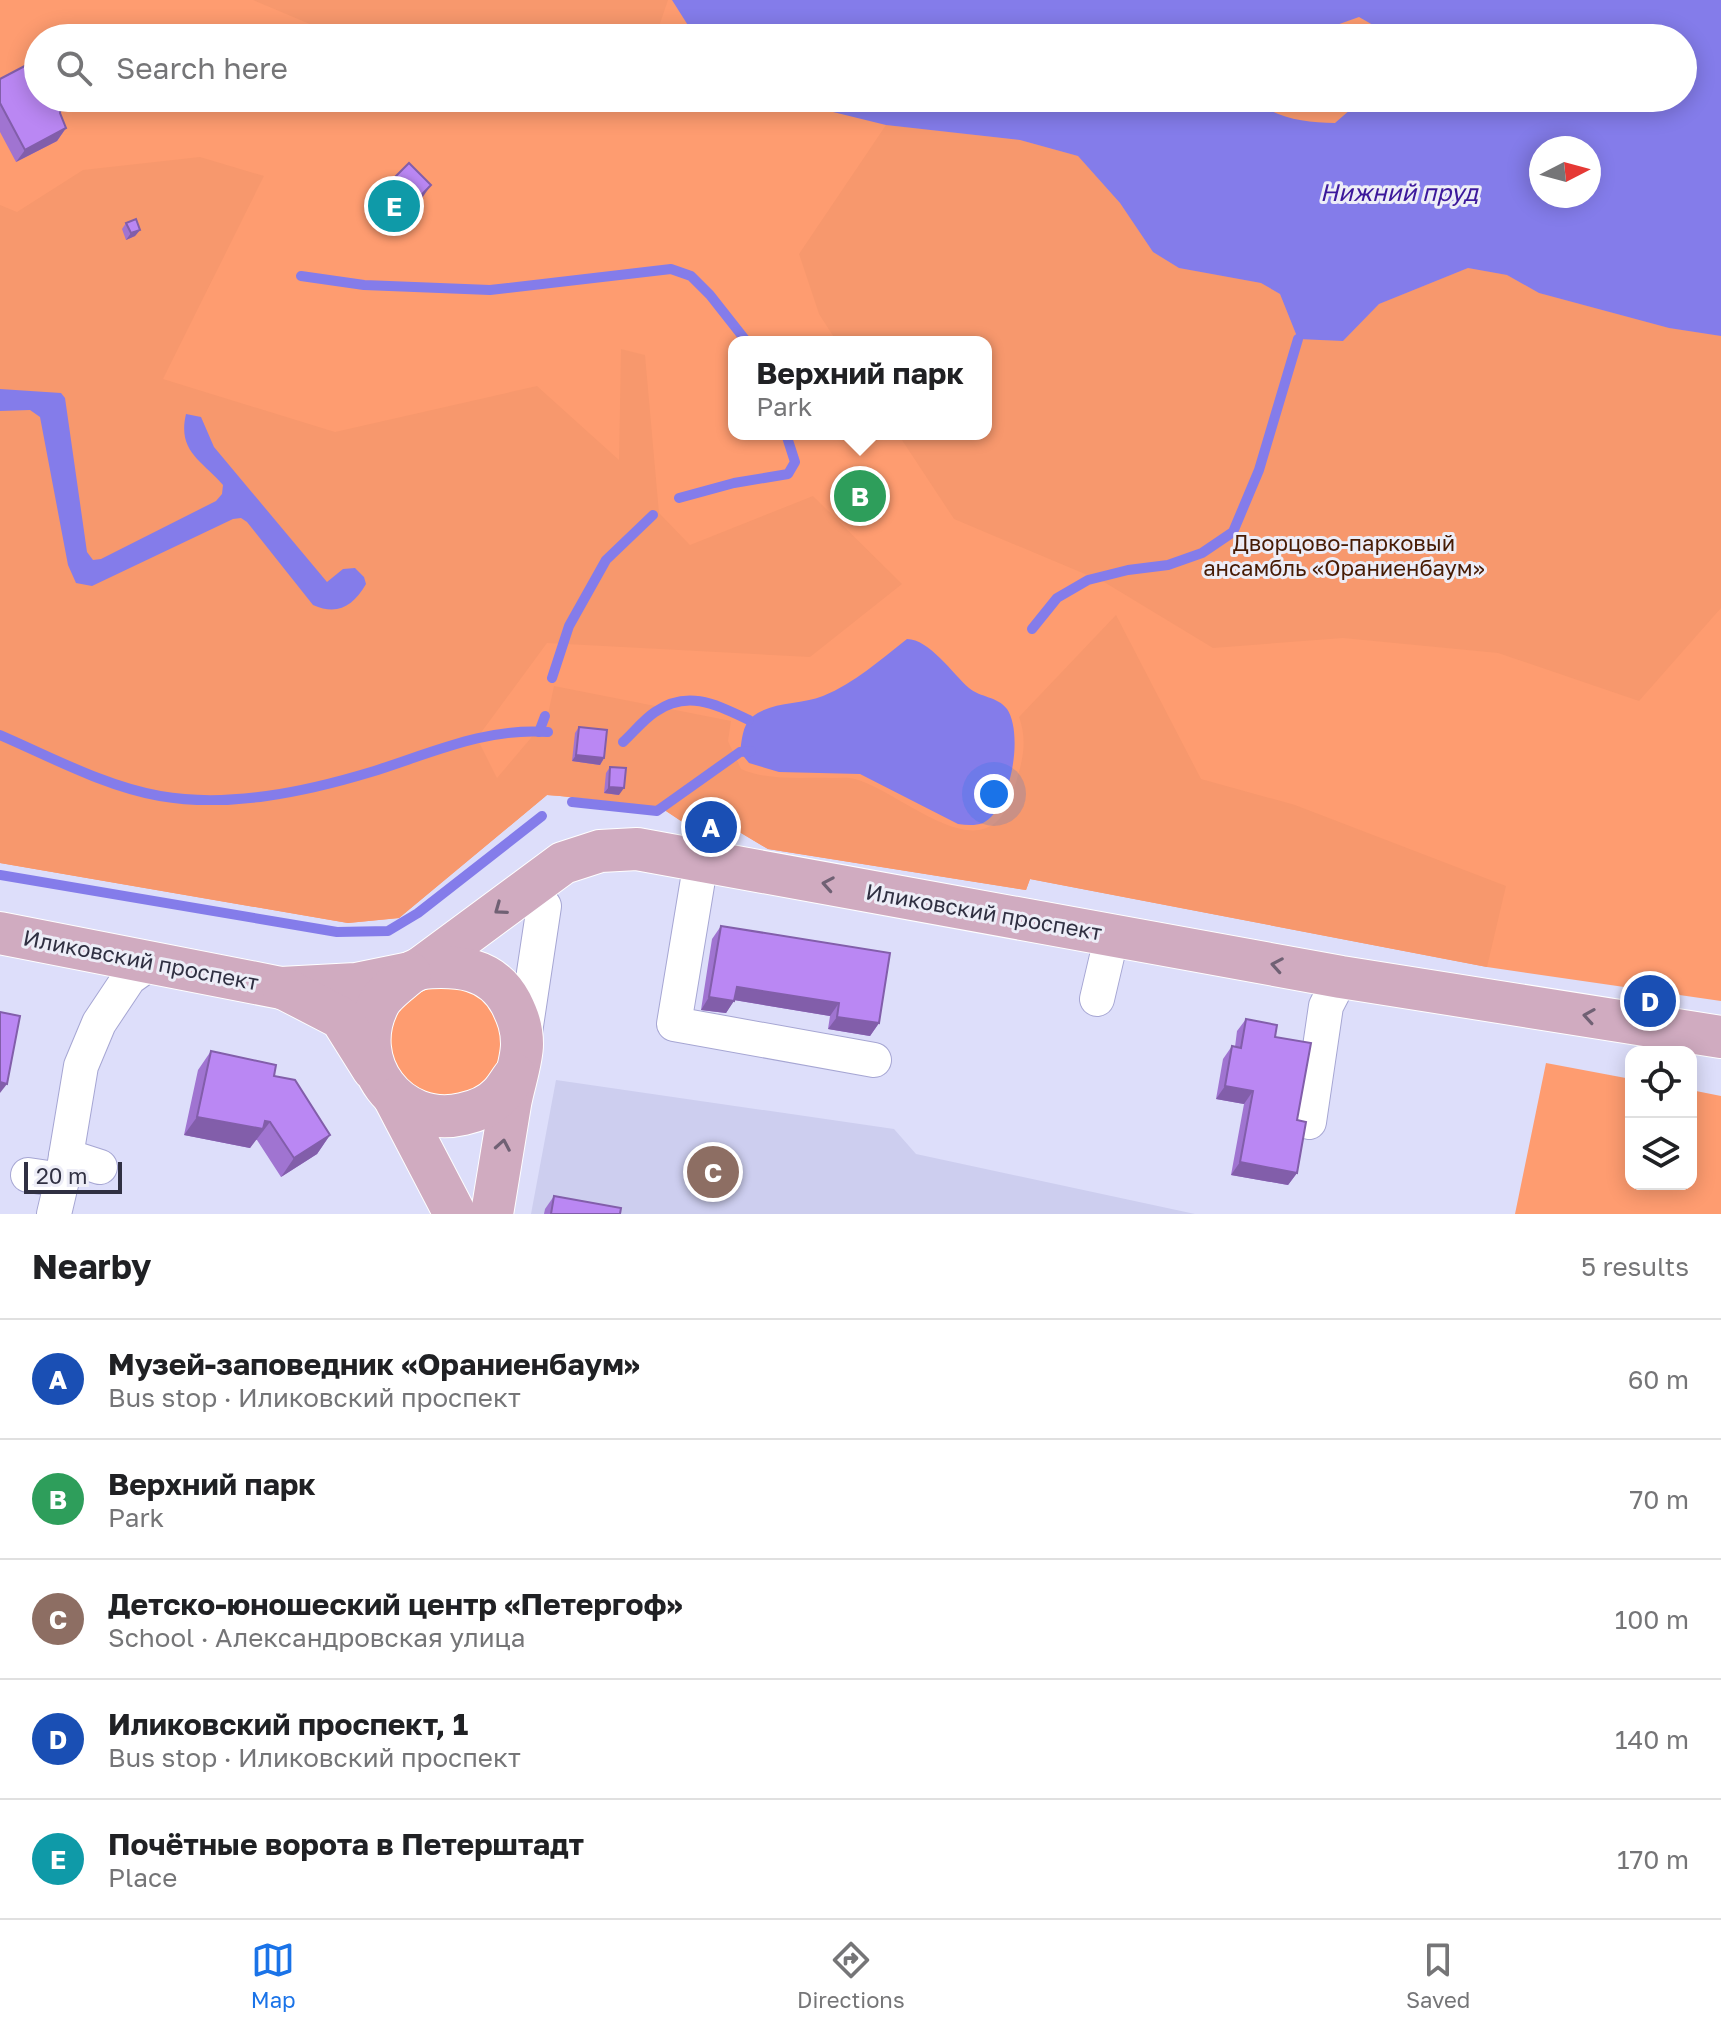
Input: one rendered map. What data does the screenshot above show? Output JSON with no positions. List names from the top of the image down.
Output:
{
  "streets": {
    "main road": ["Иликовский проспект"]
  },
  "one_way": ["Иликовский проспект"],
  "water": ["Нижний пруд"],
  "parks": ["Дворцово-парковый ансамбль «Ораниенбаум»"],
  "scale_bar": "20 m",
  "north": "right",
  "page": {
    "search": "Search here",
    "pins": [
      "E",
      "B",
      "A",
      "D",
      "C"
    ],
    "popup": ["Верхний парк", "Park"],
    "scale": "20 m",
    "heading": ["Nearby", "5 results"],
    "list": [
      {
        "mark": "A",
        "name": "Музей-заповедник «Ораниенбаум»",
        "note": "Bus stop · Иликовский проспект",
        "value": "60 m"
      },
      {
        "mark": "B",
        "name": "Верхний парк",
        "note": "Park",
        "value": "70 m"
      },
      {
        "mark": "C",
        "name": "Детско-юношеский центр «Петергоф»",
        "note": "School · Александровская улица",
        "value": "100 m"
      },
      {
        "mark": "D",
        "name": "Иликовский проспект, 1",
        "note": "Bus stop · Иликовский проспект",
        "value": "140 m"
      },
      {
        "mark": "E",
        "name": "Почётные ворота в Петерштадт",
        "note": "Place",
        "value": "170 m"
      }
    ],
    "nav": ["Map", "Directions", "Saved"]
  }
}
